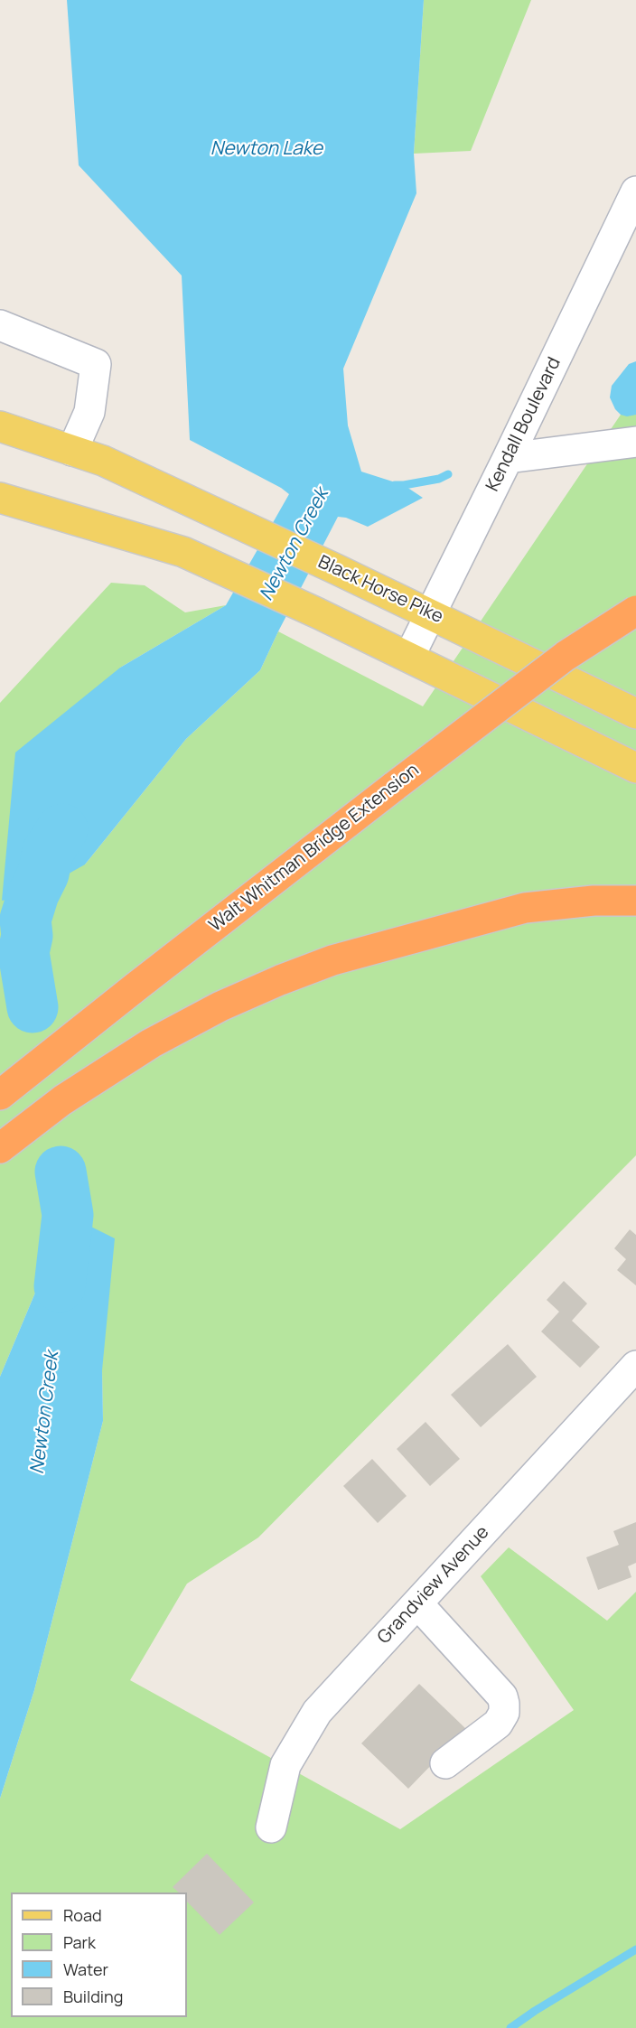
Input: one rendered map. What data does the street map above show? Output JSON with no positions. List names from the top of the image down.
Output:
{
  "streets": {
    "highway": ["Walt Whitman Bridge Extension"],
    "main road": ["Black Horse Pike"],
    "street": ["Kendall Boulevard", "Grandview Avenue"]
  },
  "crossings": [
    ["Kendall Boulevard", "Black Horse Pike"]
  ],
  "water": ["Newton Lake", "Newton Creek"],
  "legend": [
    "Road",
    "Park",
    "Water",
    "Building"
  ]
}
